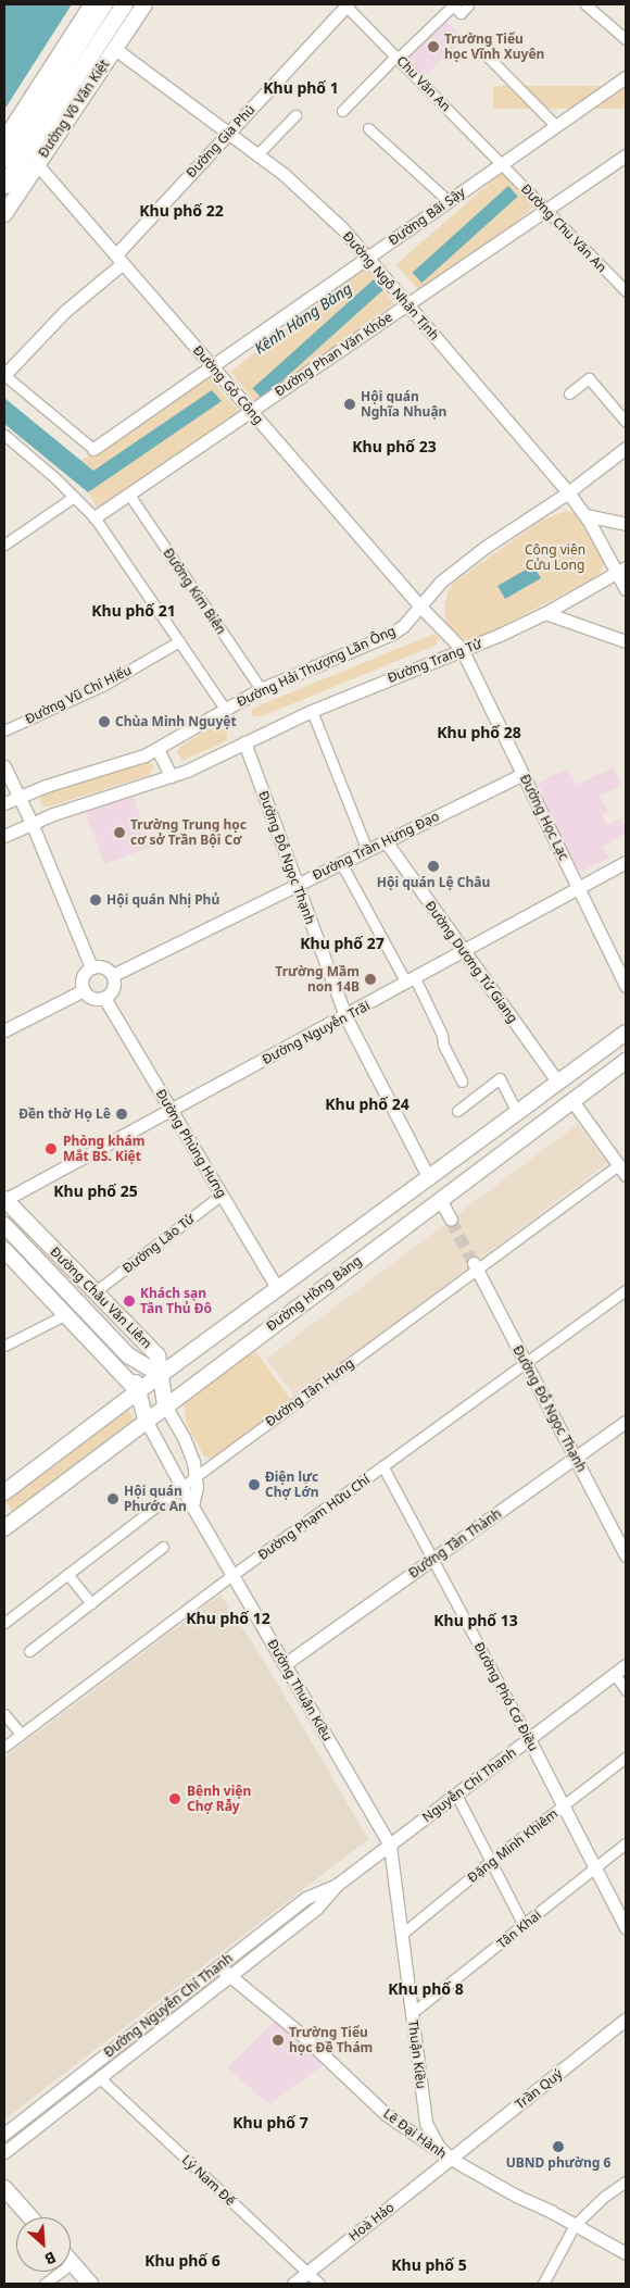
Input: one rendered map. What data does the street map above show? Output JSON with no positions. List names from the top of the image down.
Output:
{
  "streets": {
    "highway": ["Đường Võ Văn Kiệt"],
    "main road": ["Đường Hồng Bàng", "Đường Châu Văn Liêm"],
    "street": [
      "Chu Văn An",
      "Đường Gia Phú",
      "Đường Bãi Sậy",
      "Đường Chu Văn An",
      "Đường Ngô Nhân Tịnh",
      "Đường Phan Văn Khỏe",
      "Đường Gò Công",
      "Đường Kim Biên",
      "Đường Trang Tử",
      "Đường Hải Thượng Lãn Ông",
      "Đường Vũ Chí Hiếu",
      "Đường Học Lạc",
      "Đường Trần Hưng Đạo",
      "Đường Đỗ Ngọc Thạnh",
      "Đường Dương Tử Giang",
      "Đường Nguyễn Trãi",
      "Đường Phùng Hưng",
      "Đường Lão Tử",
      "Đường Tân Hưng",
      "Đường Phạm Hữu Chí",
      "Đường Tân Thành",
      "Đường Thuận Kiều",
      "Đường Phó Cơ Điều",
      "Nguyễn Chí Thanh",
      "Đặng Minh Khiêm",
      "Tân Khai",
      "Đường Nguyễn Chí Thanh",
      "Thuận Kiều",
      "Trần Quý",
      "Lê Đại Hành",
      "Lý Nam Đế",
      "Hoà Hảo"
    ]
  },
  "crossings": [
    ["Chu Văn An", "Đường Gia Phú"],
    ["Chu Văn An", "Đường Bãi Sậy"],
    ["Chu Văn An", "Đường Chu Văn An"],
    ["Đường Võ Văn Kiệt", "Đường Ngô Nhân Tịnh"],
    ["Đường Võ Văn Kiệt", "Đường Gò Công"],
    ["Đường Gia Phú", "Đường Ngô Nhân Tịnh"],
    ["Đường Gia Phú", "Đường Gò Công"],
    ["Đường Bãi Sậy", "Đường Chu Văn An"],
    ["Đường Bãi Sậy", "Đường Ngô Nhân Tịnh"],
    ["Đường Bãi Sậy", "Đường Gò Công"],
    ["Đường Chu Văn An", "Đường Phan Văn Khỏe"],
    ["Đường Ngô Nhân Tịnh", "Đường Phan Văn Khỏe"],
    ["Đường Ngô Nhân Tịnh", "Đường Trang Tử"],
    ["Đường Ngô Nhân Tịnh", "Đường Hải Thượng Lãn Ông"],
    ["Đường Phan Văn Khỏe", "Đường Gò Công"],
    ["Đường Phan Văn Khỏe", "Đường Kim Biên"],
    ["Đường Gò Công", "Đường Trang Tử"],
    ["Đường Gò Công", "Đường Hải Thượng Lãn Ông"],
    ["Đường Gò Công", "Đường Học Lạc"],
    ["Đường Kim Biên", "Đường Hải Thượng Lãn Ông"],
    ["Đường Trang Tử", "Đường Học Lạc"],
    ["Đường Trang Tử", "Đường Đỗ Ngọc Thạnh"],
    ["Đường Học Lạc", "Đường Trần Hưng Đạo"],
    ["Đường Học Lạc", "Đường Nguyễn Trãi"],
    ["Đường Trần Hưng Đạo", "Đường Đỗ Ngọc Thạnh"],
    ["Đường Trần Hưng Đạo", "Đường Dương Tử Giang"],
    ["Đường Trần Hưng Đạo", "Đường Phùng Hưng"],
    ["Đường Đỗ Ngọc Thạnh", "Đường Nguyễn Trãi"],
    ["Đường Đỗ Ngọc Thạnh", "Đường Hồng Bàng"],
    ["Đường Đỗ Ngọc Thạnh", "Đường Tân Hưng"],
    ["Đường Đỗ Ngọc Thạnh", "Đường Phạm Hữu Chí"],
    ["Đường Đỗ Ngọc Thạnh", "Đường Tân Thành"],
    ["Đường Dương Tử Giang", "Đường Nguyễn Trãi"],
    ["Đường Dương Tử Giang", "Đường Hồng Bàng"],
    ["Đường Nguyễn Trãi", "Đường Phùng Hưng"],
    ["Đường Nguyễn Trãi", "Đường Châu Văn Liêm"],
    ["Đường Phùng Hưng", "Đường Lão Tử"],
    ["Đường Phùng Hưng", "Đường Hồng Bàng"],
    ["Đường Lão Tử", "Đường Châu Văn Liêm"],
    ["Đường Hồng Bàng", "Đường Châu Văn Liêm"],
    ["Đường Hồng Bàng", "Đường Thuận Kiều"],
    ["Đường Châu Văn Liêm", "Đường Thuận Kiều"],
    ["Đường Tân Hưng", "Đường Thuận Kiều"],
    ["Đường Phạm Hữu Chí", "Đường Thuận Kiều"],
    ["Đường Phạm Hữu Chí", "Đường Phó Cơ Điều"],
    ["Đường Tân Thành", "Đường Thuận Kiều"],
    ["Đường Tân Thành", "Đường Phó Cơ Điều"],
    ["Đường Thuận Kiều", "Nguyễn Chí Thanh"],
    ["Đường Thuận Kiều", "Đường Nguyễn Chí Thanh"],
    ["Đường Thuận Kiều", "Thuận Kiều"],
    ["Đường Phó Cơ Điều", "Nguyễn Chí Thanh"],
    ["Đường Phó Cơ Điều", "Đặng Minh Khiêm"],
    ["Đường Phó Cơ Điều", "Tân Khai"],
    ["Nguyễn Chí Thanh", "Đường Nguyễn Chí Thanh"],
    ["Nguyễn Chí Thanh", "Thuận Kiều"],
    ["Đặng Minh Khiêm", "Thuận Kiều"],
    ["Tân Khai", "Thuận Kiều"],
    ["Đường Nguyễn Chí Thanh", "Thuận Kiều"],
    ["Đường Nguyễn Chí Thanh", "Lê Đại Hành"],
    ["Thuận Kiều", "Trần Quý"],
    ["Thuận Kiều", "Lê Đại Hành"],
    ["Thuận Kiều", "Hoà Hảo"],
    ["Trần Quý", "Lê Đại Hành"],
    ["Trần Quý", "Hoà Hảo"],
    ["Lê Đại Hành", "Hoà Hảo"],
    ["Lý Nam Đế", "Hoà Hảo"]
  ],
  "districts": [
    "Khu phố 1",
    "Khu phố 22",
    "Khu phố 23",
    "Khu phố 21",
    "Khu phố 28",
    "Khu phố 27",
    "Khu phố 24",
    "Khu phố 25",
    "Khu phố 12",
    "Khu phố 13",
    "Khu phố 8",
    "Khu phố 7",
    "Khu phố 6",
    "Khu phố 5"
  ],
  "water": ["Kênh Hàng Bàng"],
  "parks": ["Công viên Cửu Long"],
  "places": [
    "Trường Tiểu học Vĩnh Xuyên",
    "Hội quán Nghĩa Nhuận",
    "Chùa Minh Nguyệt",
    "Trường Trung học cơ sở Trần Bội Cơ",
    "Hội quán Lệ Châu",
    "Hội quán Nhị Phủ",
    "Trường Mầm non 14B",
    "Đền thờ Họ Lê",
    "Phòng khám Mắt BS. Kiệt",
    "Khách sạn Tân Thủ Đô",
    "Điện lực Chợ Lớn",
    "Hội quán Phước An",
    "Bệnh viện Chợ Rẫy",
    "Trường Tiểu học Đề Thám",
    "UBND phường 6"
  ],
  "north": "bottom right"
}
